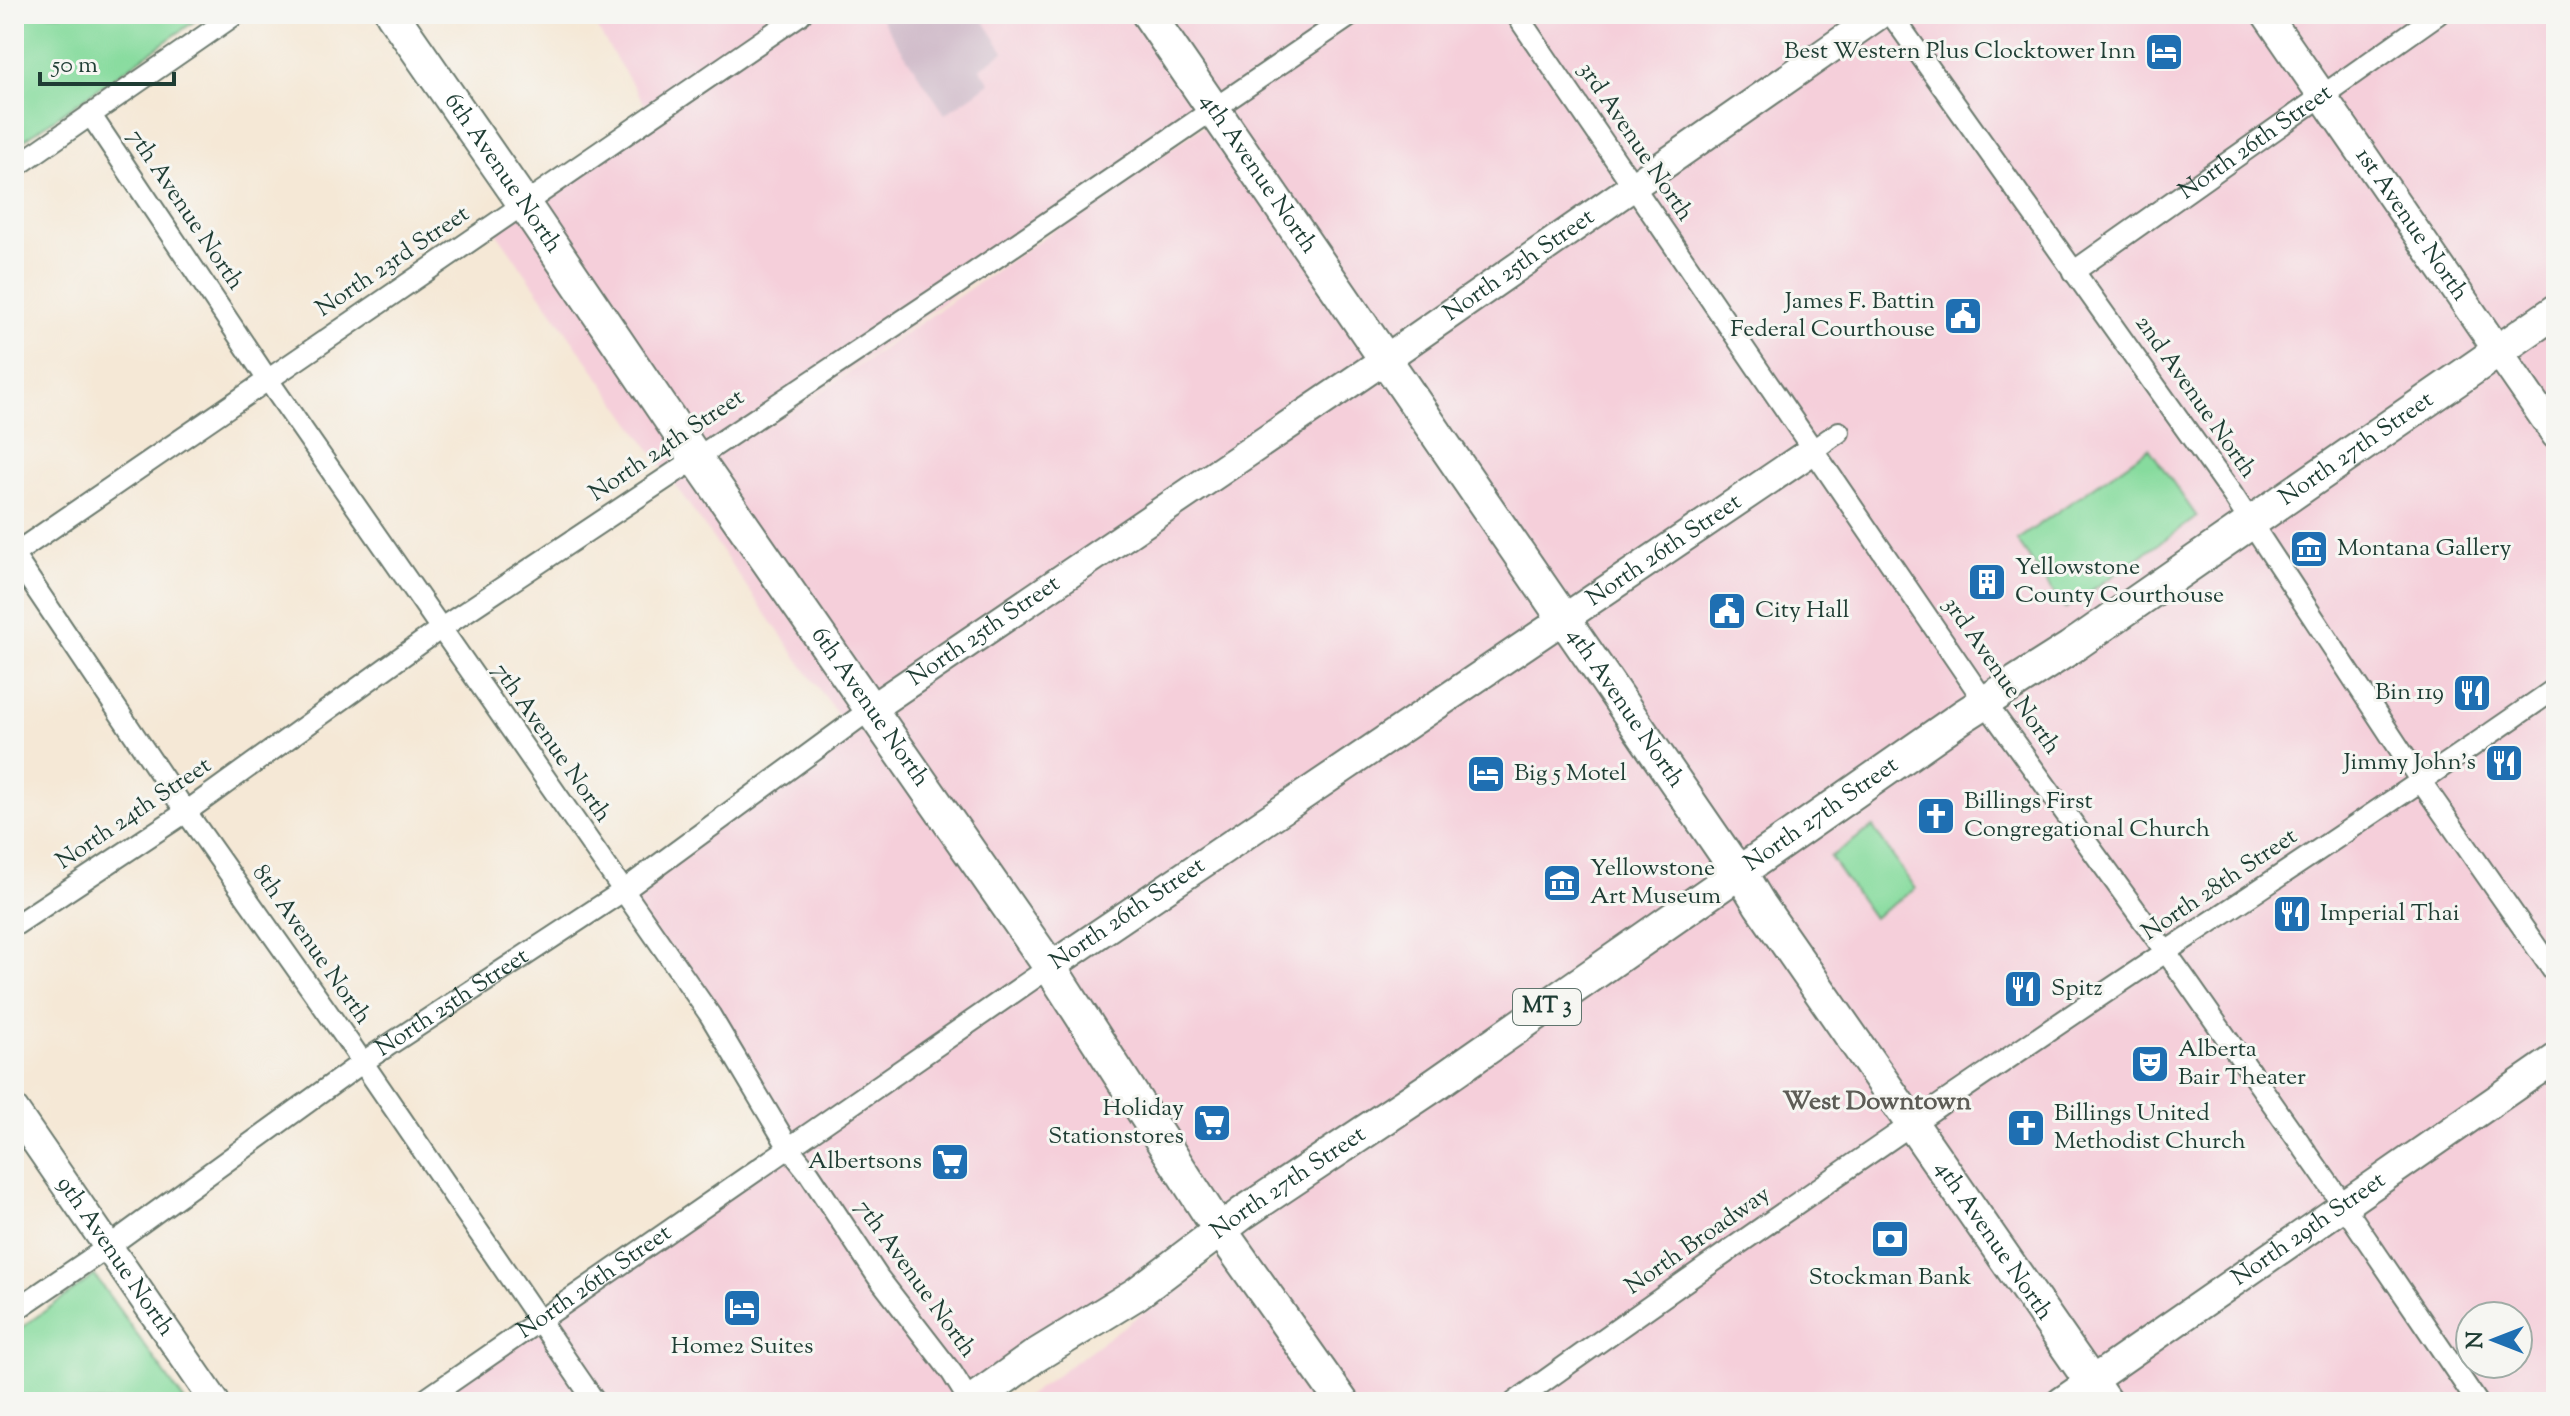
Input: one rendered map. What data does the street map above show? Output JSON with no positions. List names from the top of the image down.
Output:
{
  "streets": {
    "main road": [
      "6th Avenue North",
      "4th Avenue North",
      "North 27th Street",
      "MT 3"
    ],
    "street": [
      "3rd Avenue North",
      "North 26th Street",
      "7th Avenue North",
      "1st Avenue North",
      "North 23rd Street",
      "North 25th Street",
      "2nd Avenue North",
      "North 24th Street",
      "North 28th Street",
      "8th Avenue North",
      "North 29th Street",
      "North Broadway",
      "9th Avenue North"
    ]
  },
  "crossings": [
    ["3rd Avenue North", "North 26th Street"],
    ["3rd Avenue North", "North 25th Street"],
    ["3rd Avenue North", "North 27th Street"],
    ["3rd Avenue North", "North 28th Street"],
    ["3rd Avenue North", "North 29th Street"],
    ["North 26th Street", "6th Avenue North"],
    ["North 26th Street", "4th Avenue North"],
    ["North 26th Street", "7th Avenue North"],
    ["North 26th Street", "1st Avenue North"],
    ["North 26th Street", "2nd Avenue North"],
    ["North 26th Street", "8th Avenue North"],
    ["6th Avenue North", "North 23rd Street"],
    ["6th Avenue North", "North 25th Street"],
    ["6th Avenue North", "North 24th Street"],
    ["6th Avenue North", "North 27th Street"],
    ["4th Avenue North", "North 25th Street"],
    ["4th Avenue North", "North 24th Street"],
    ["4th Avenue North", "North 27th Street"],
    ["4th Avenue North", "North 28th Street"],
    ["4th Avenue North", "North 29th Street"],
    ["4th Avenue North", "North Broadway"],
    ["7th Avenue North", "North 23rd Street"],
    ["7th Avenue North", "North 25th Street"],
    ["7th Avenue North", "North 24th Street"],
    ["7th Avenue North", "North 27th Street"],
    ["1st Avenue North", "North 27th Street"],
    ["North 23rd Street", "8th Avenue North"],
    ["North 25th Street", "8th Avenue North"],
    ["North 25th Street", "9th Avenue North"],
    ["2nd Avenue North", "North 27th Street"],
    ["2nd Avenue North", "North 28th Street"],
    ["North 24th Street", "8th Avenue North"],
    ["North 28th Street", "North Broadway"]
  ],
  "districts": ["West Downtown"],
  "places": {
    "hotel": ["Best Western Plus Clocktower Inn", "Big 5 Motel", "Home2 Suites"],
    "public building": ["James F. Battin Federal Courthouse", "City Hall"],
    "museum": ["Montana Gallery", "Yellowstone Art Museum"],
    "building": ["Yellowstone County Courthouse"],
    "restaurant": [
      "Bin 119",
      "Jimmy John's",
      "Imperial Thai",
      "Spitz"
    ],
    "church": ["Billings First Congregational Church", "Billings United Methodist Church"],
    "theatre": ["Alberta Bair Theater"],
    "supermarket": ["Holiday Stationstores", "Albertsons"],
    "bank": ["Stockman Bank"]
  },
  "scale_bar": "50 m",
  "north": "left"
}
